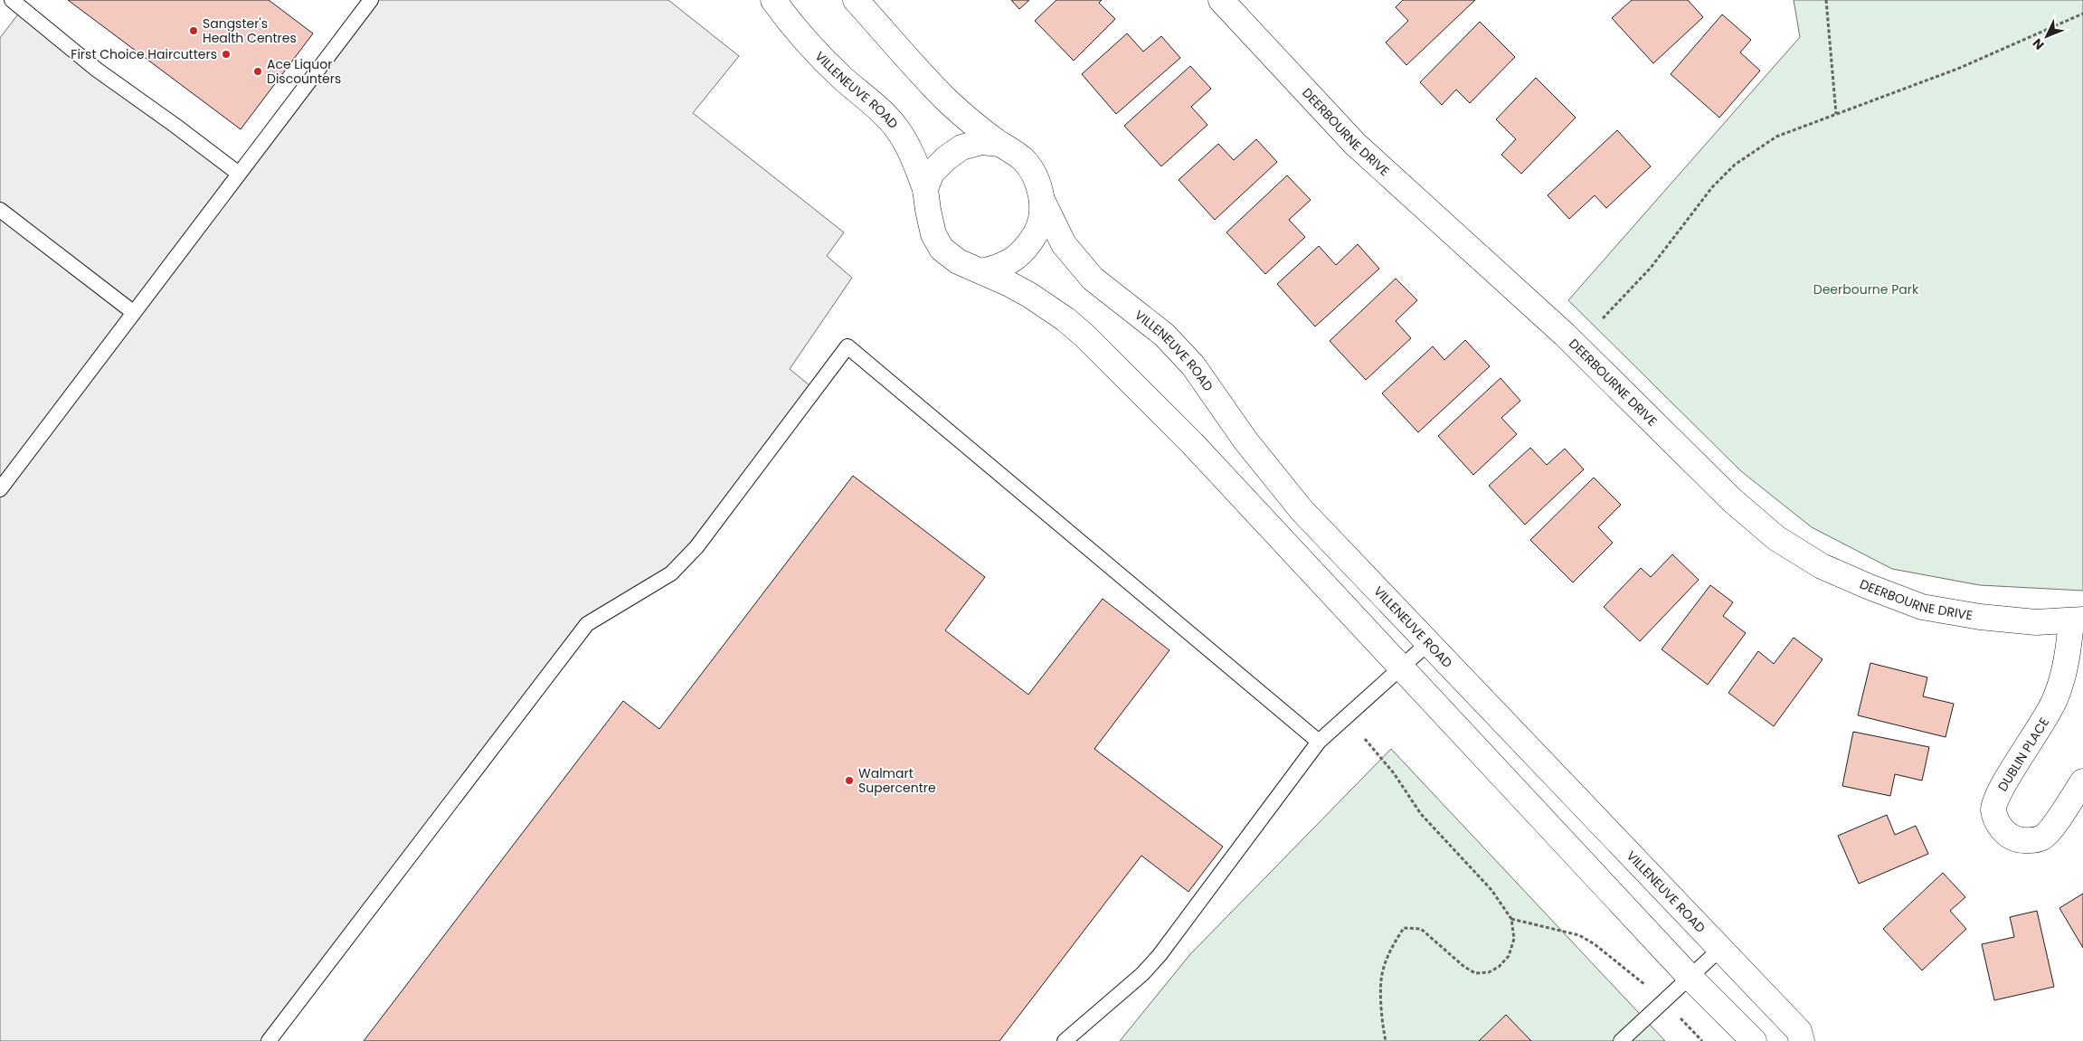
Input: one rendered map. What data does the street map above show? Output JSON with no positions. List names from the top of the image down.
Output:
{
  "streets": {
    "main road": ["VILLENEUVE ROAD", "DEERBOURNE DRIVE", "DUBLIN PLACE"]
  },
  "crossings": [
    ["DEERBOURNE DRIVE", "DUBLIN PLACE"]
  ],
  "parks": ["Deerbourne Park"],
  "places": [
    "Sangster's Health Centres",
    "First Choice Haircutters",
    "Ace Liquor Discounters",
    "Walmart Supercentre"
  ],
  "north": "bottom left"
}
